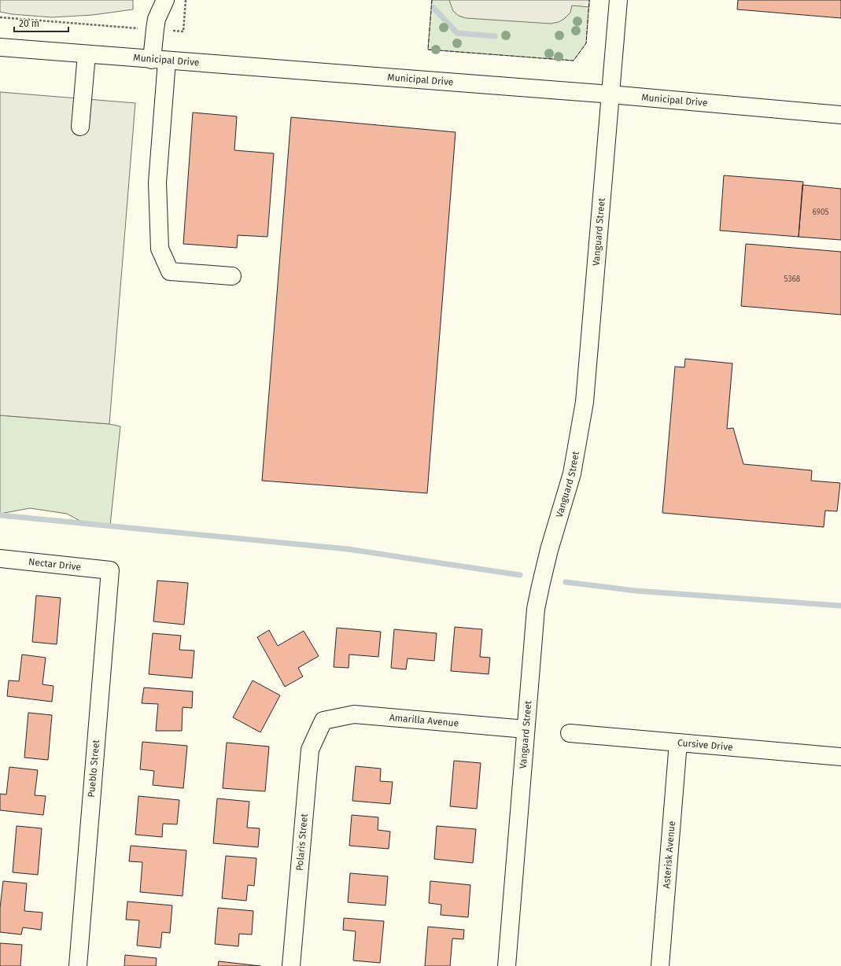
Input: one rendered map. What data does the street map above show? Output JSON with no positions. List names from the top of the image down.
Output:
{
  "streets": {
    "street": [
      "Municipal Drive",
      "Vanguard Street",
      "Nectar Drive",
      "Amarilla Avenue",
      "Cursive Drive",
      "Pueblo Street",
      "Polaris Street",
      "Asterisk Avenue"
    ]
  },
  "crossings": [
    ["Municipal Drive", "Vanguard Street"],
    ["Vanguard Street", "Amarilla Avenue"],
    ["Nectar Drive", "Pueblo Street"],
    ["Amarilla Avenue", "Polaris Street"],
    ["Cursive Drive", "Asterisk Avenue"]
  ],
  "house_numbers": ["6905", "5368"],
  "scale_bar": "20 m"
}
